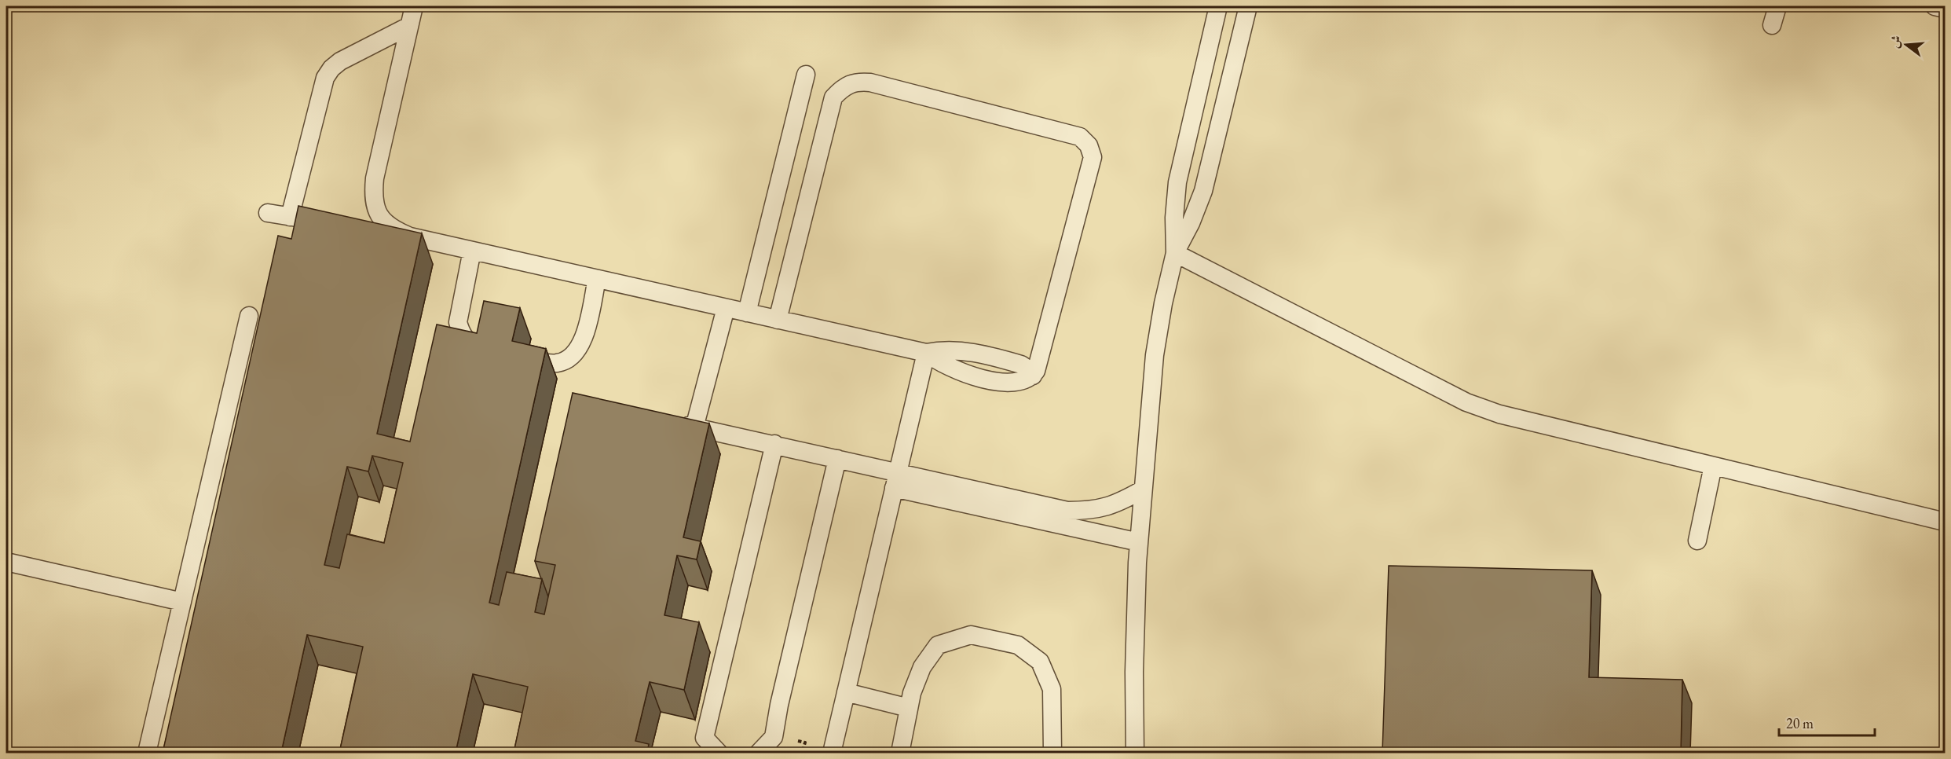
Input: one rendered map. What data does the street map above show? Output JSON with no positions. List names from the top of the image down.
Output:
{
  "scale_bar": "20 m",
  "north": "left"
}
